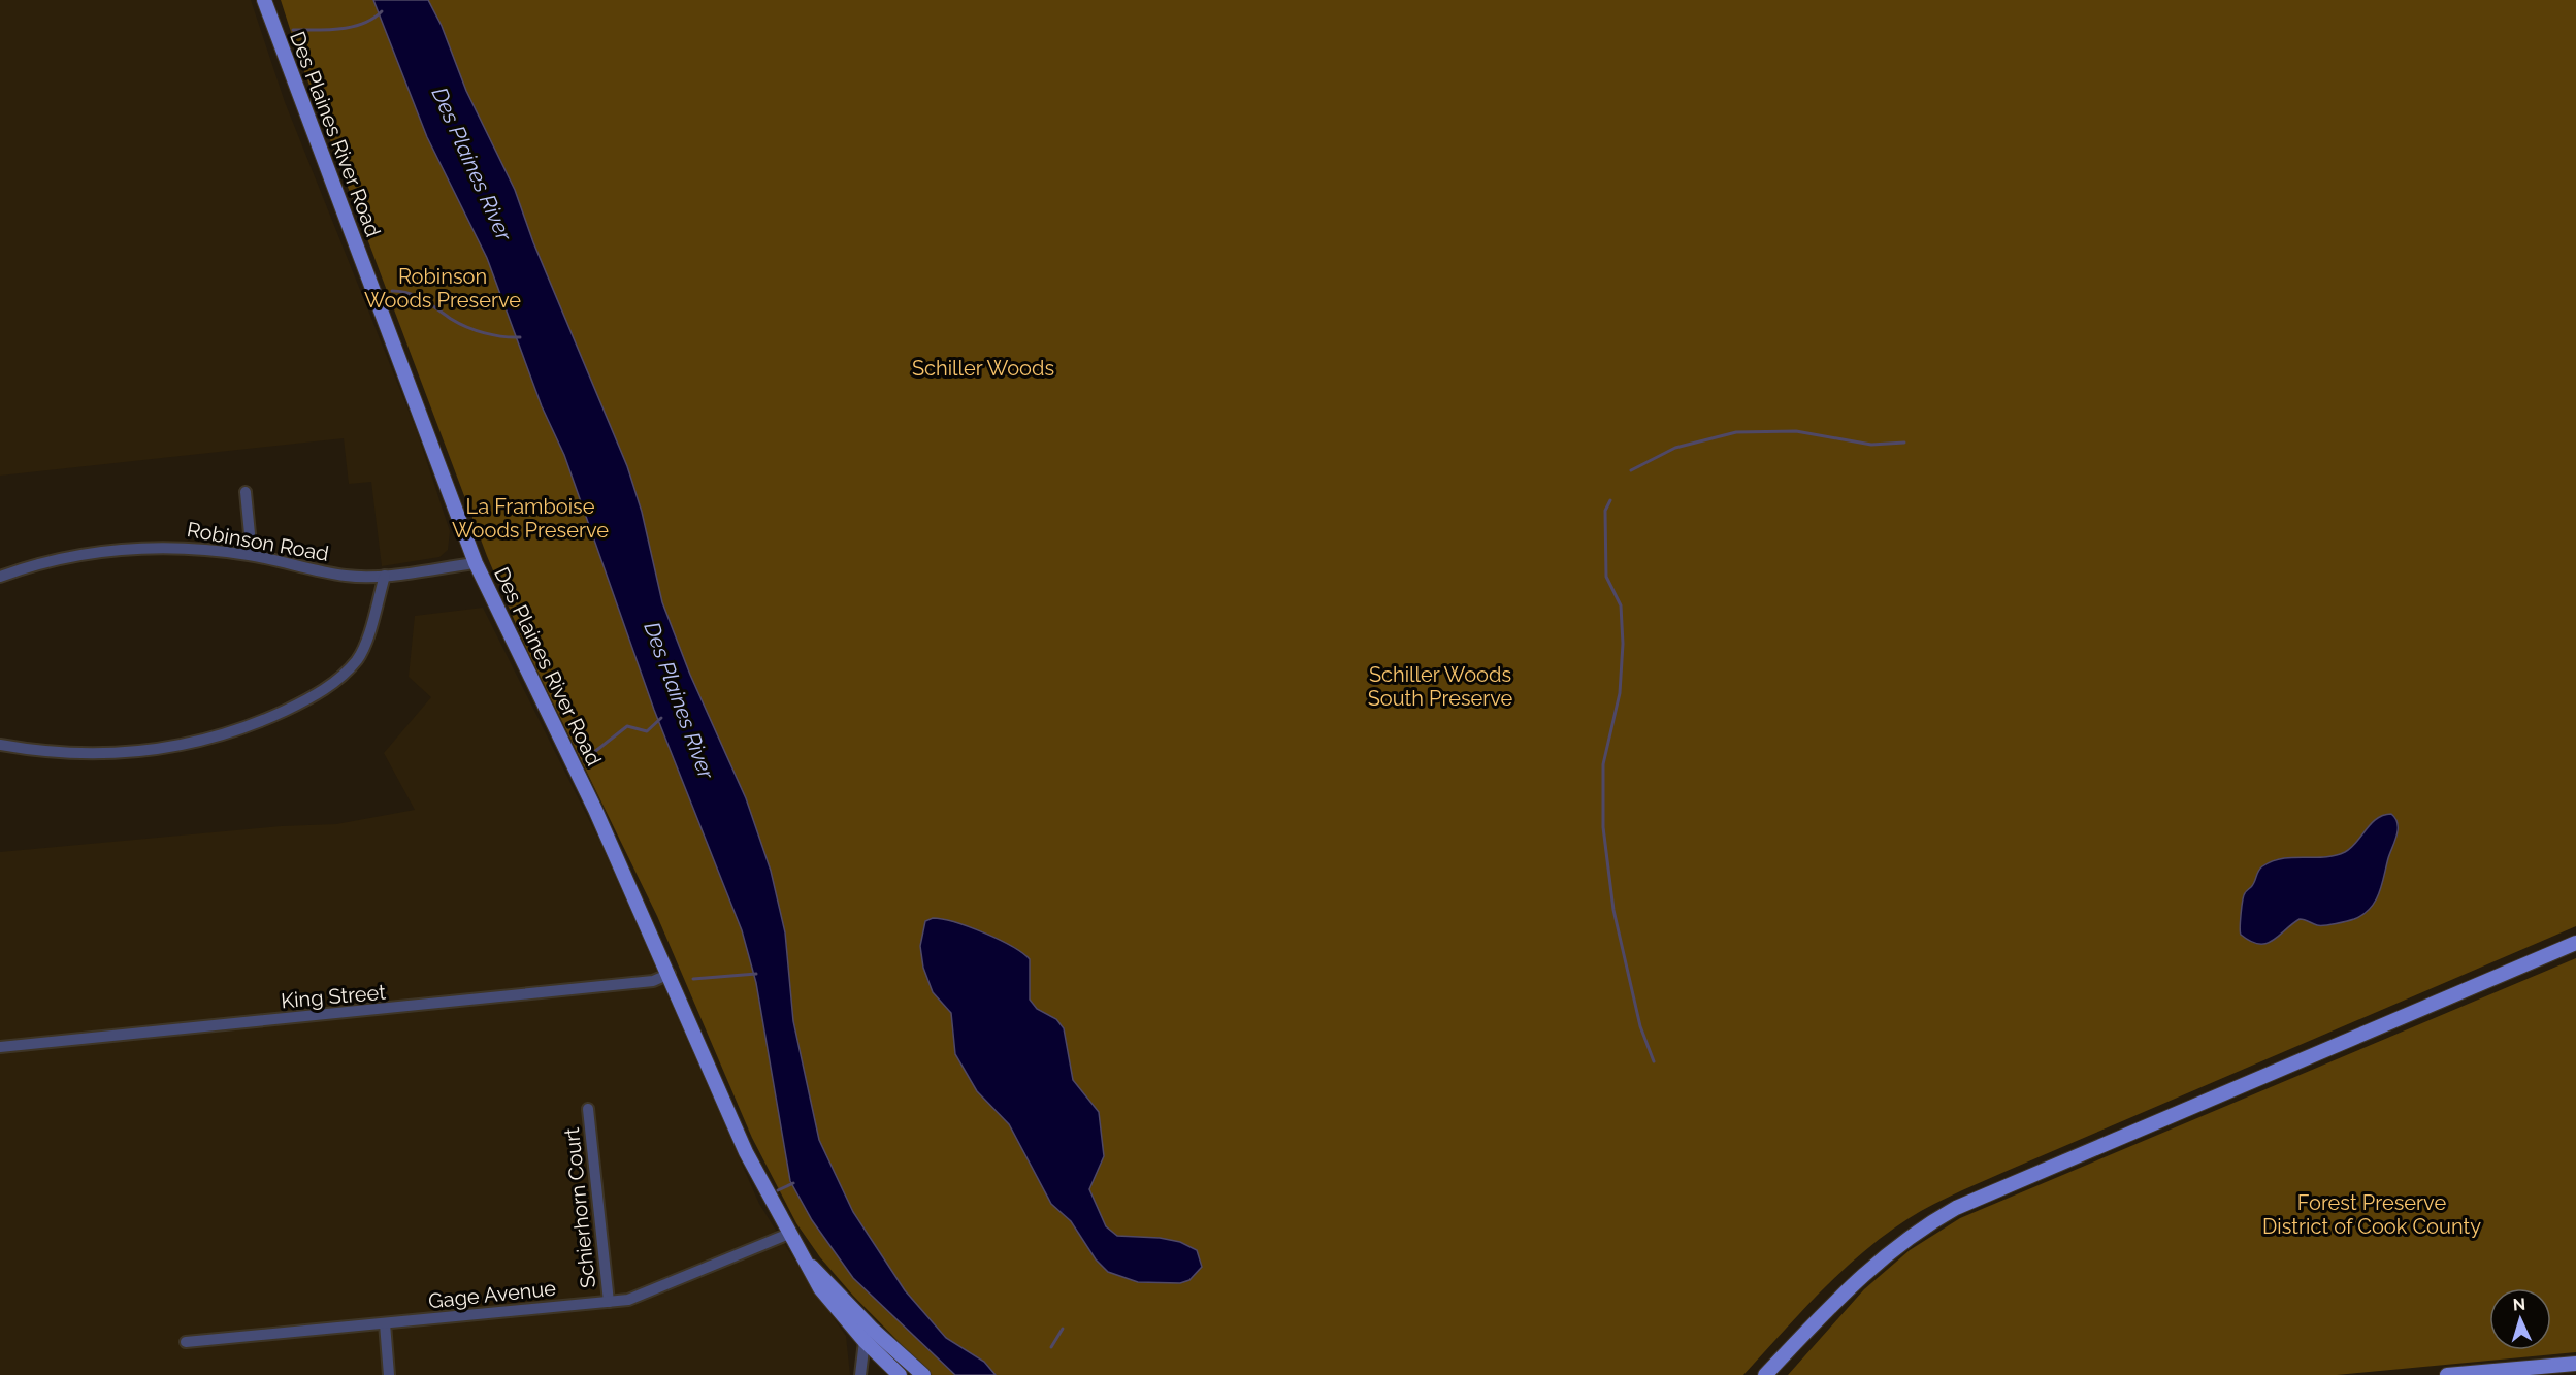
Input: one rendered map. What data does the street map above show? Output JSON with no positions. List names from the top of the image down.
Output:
{
  "streets": {
    "main road": ["Des Plaines River Road"],
    "street": [
      "Robinson Road",
      "King Street",
      "Schierhorn Court",
      "Gage Avenue"
    ]
  },
  "crossings": [
    ["Des Plaines River Road", "Robinson Road"],
    ["Des Plaines River Road", "King Street"],
    ["Des Plaines River Road", "Gage Avenue"],
    ["Schierhorn Court", "Gage Avenue"]
  ],
  "water": ["Des Plaines River"],
  "parks": [
    "Robinson Woods Preserve",
    "Schiller Woods",
    "La Framboise Woods Preserve",
    "Schiller Woods South Preserve",
    "Forest Preserve District of Cook County"
  ],
  "north": "top"
}
